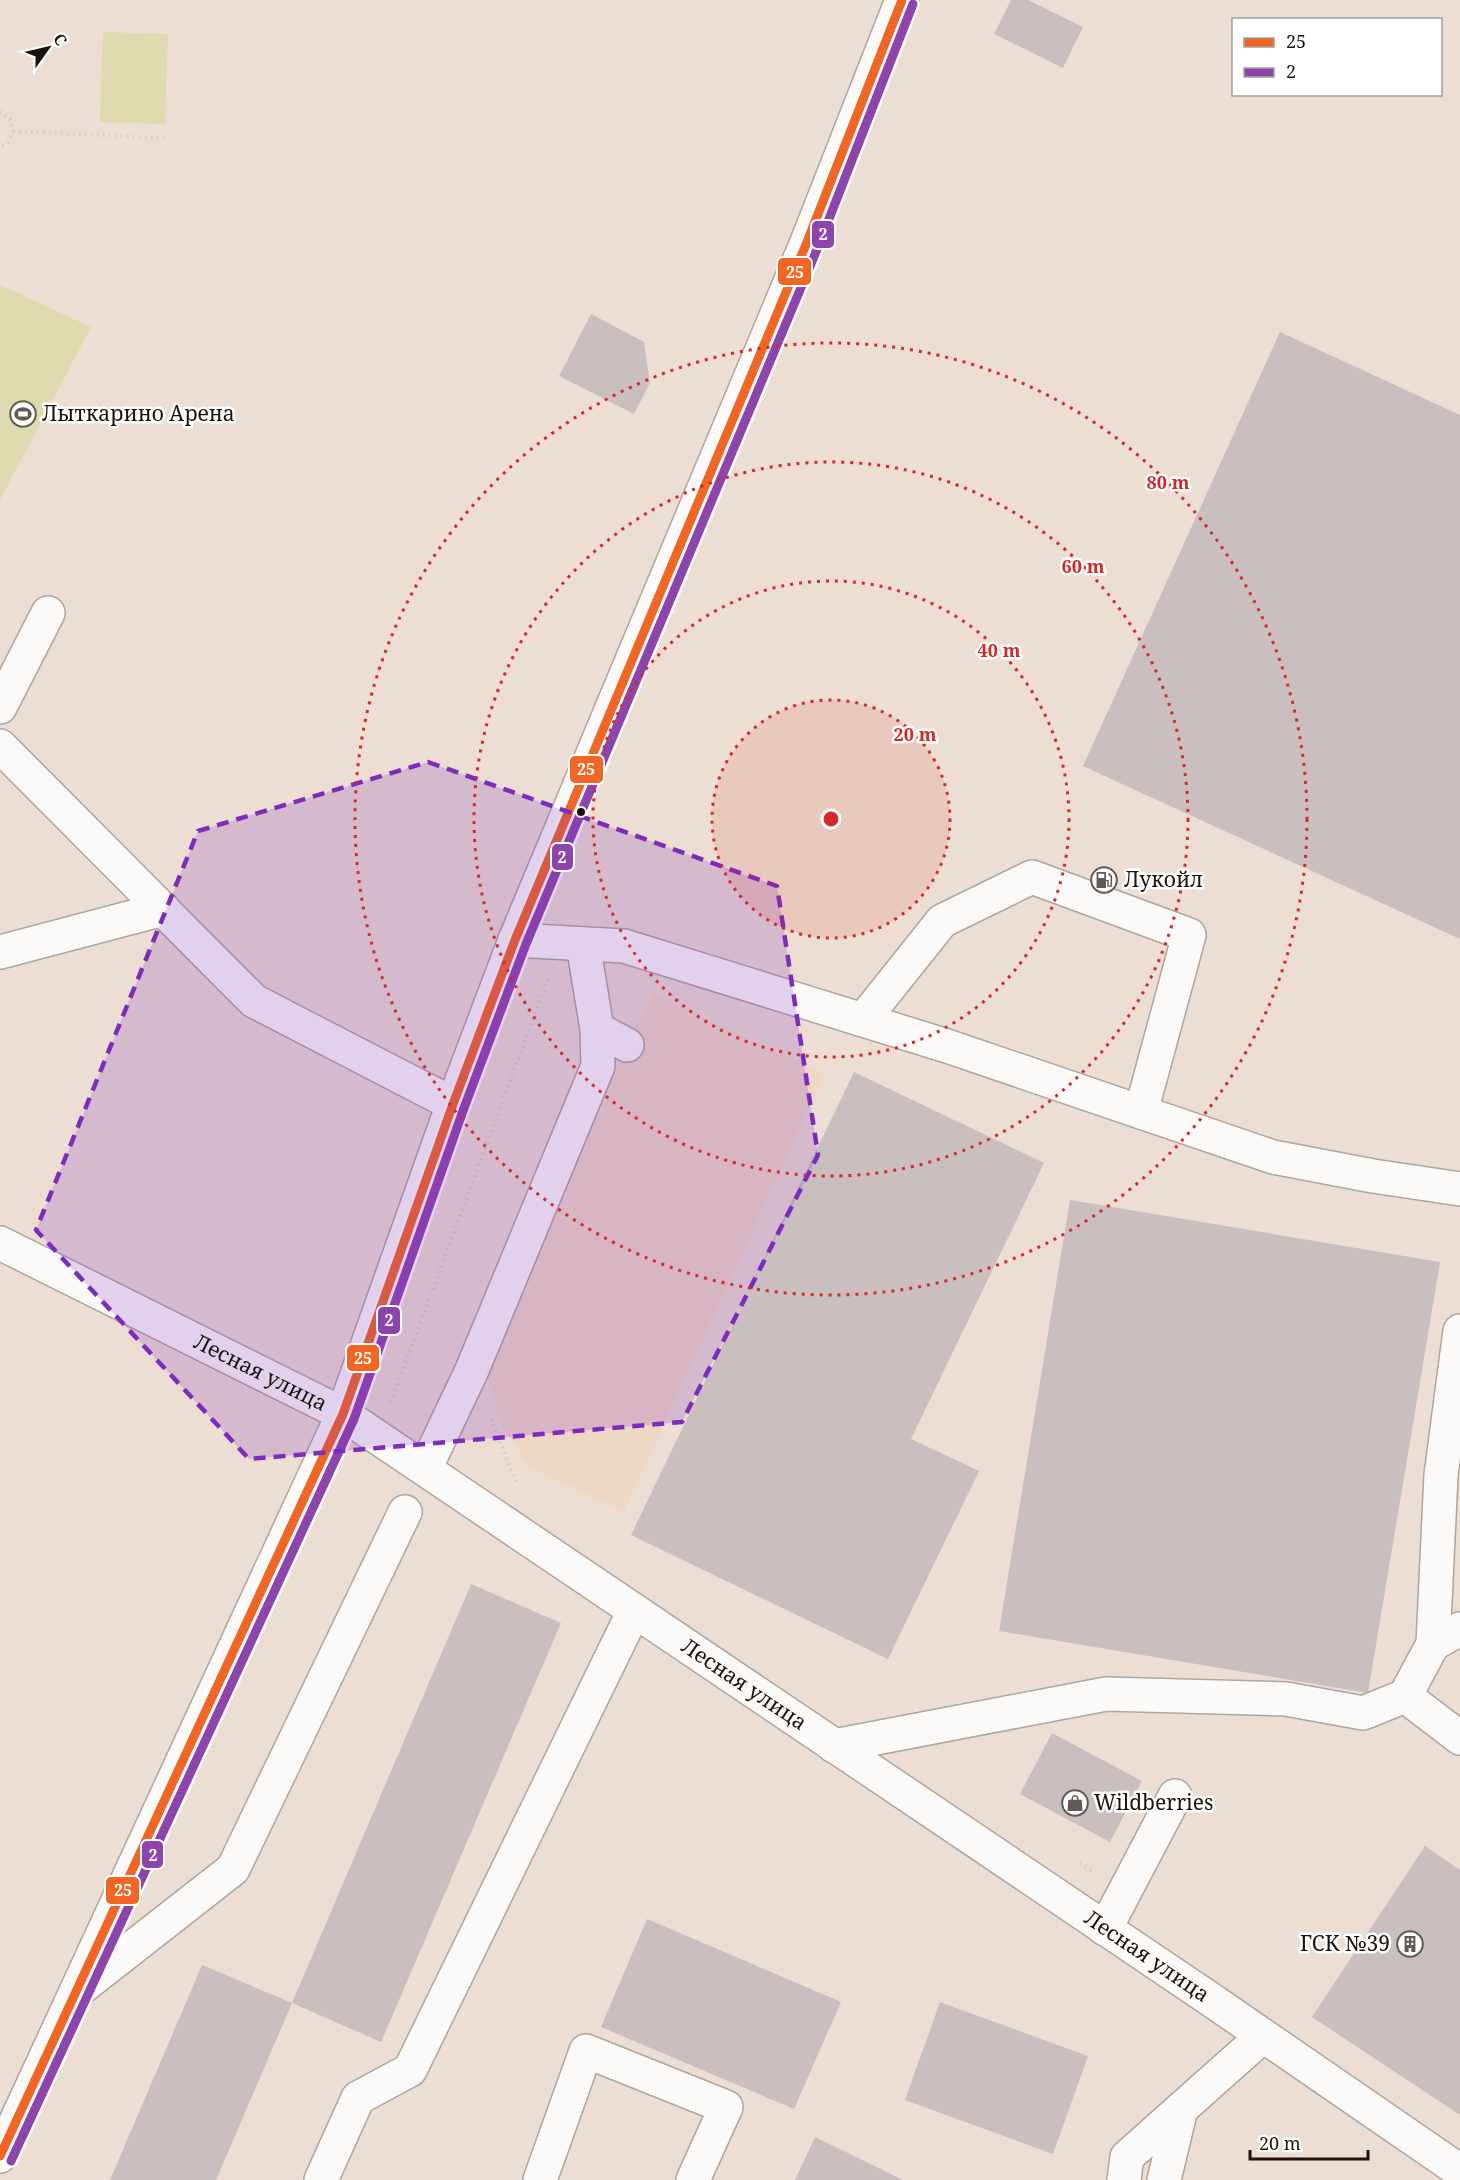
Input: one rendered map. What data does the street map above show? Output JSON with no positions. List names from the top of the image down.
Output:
{
  "streets": {
    "street": ["Лесная улица"]
  },
  "places": {
    "sports": ["Лыткарино Арена"],
    "fuel station": ["Лукойл"],
    "shop": ["Wildberries"],
    "building": ["ГСК №39"]
  },
  "lines": ["transit line 25", "transit line 2"],
  "legend": ["25", "2"],
  "scale_bar": "20 m",
  "north": "top right",
  "rings": [
    "80 m",
    "60 m",
    "40 m",
    "20 m"
  ]
}
